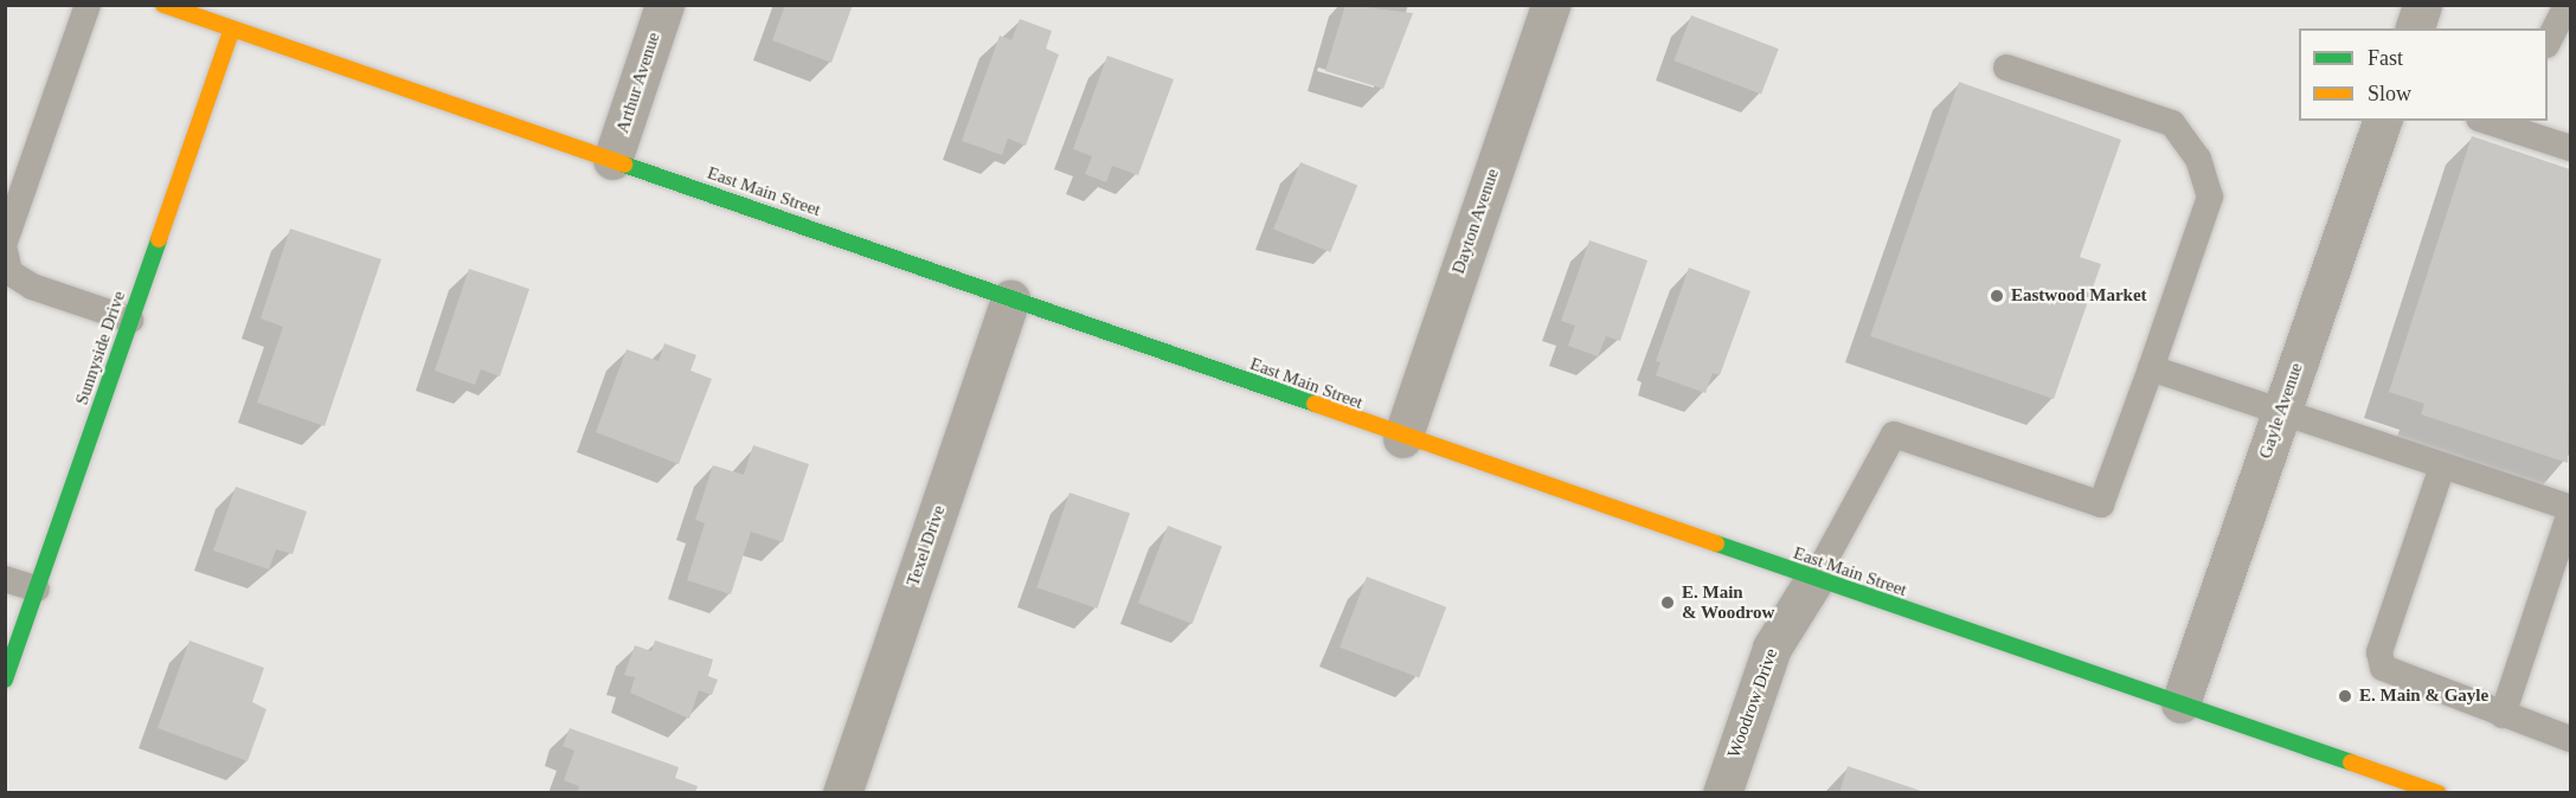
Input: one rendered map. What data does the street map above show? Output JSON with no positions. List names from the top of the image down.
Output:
{
  "streets": {
    "street": [
      "Arthur Avenue",
      "East Main Street",
      "Dayton Avenue",
      "Sunnyside Drive",
      "Gayle Avenue",
      "Texel Drive",
      "Woodrow Drive"
    ]
  },
  "crossings": [
    ["Arthur Avenue", "East Main Street"],
    ["East Main Street", "Dayton Avenue"],
    ["East Main Street", "Sunnyside Drive"],
    ["East Main Street", "Gayle Avenue"],
    ["East Main Street", "Texel Drive"],
    ["East Main Street", "Woodrow Drive"]
  ],
  "places": ["Eastwood Market", "E. Main & Woodrow", "E. Main & Gayle"],
  "legend": ["Fast", "Slow"]
}
